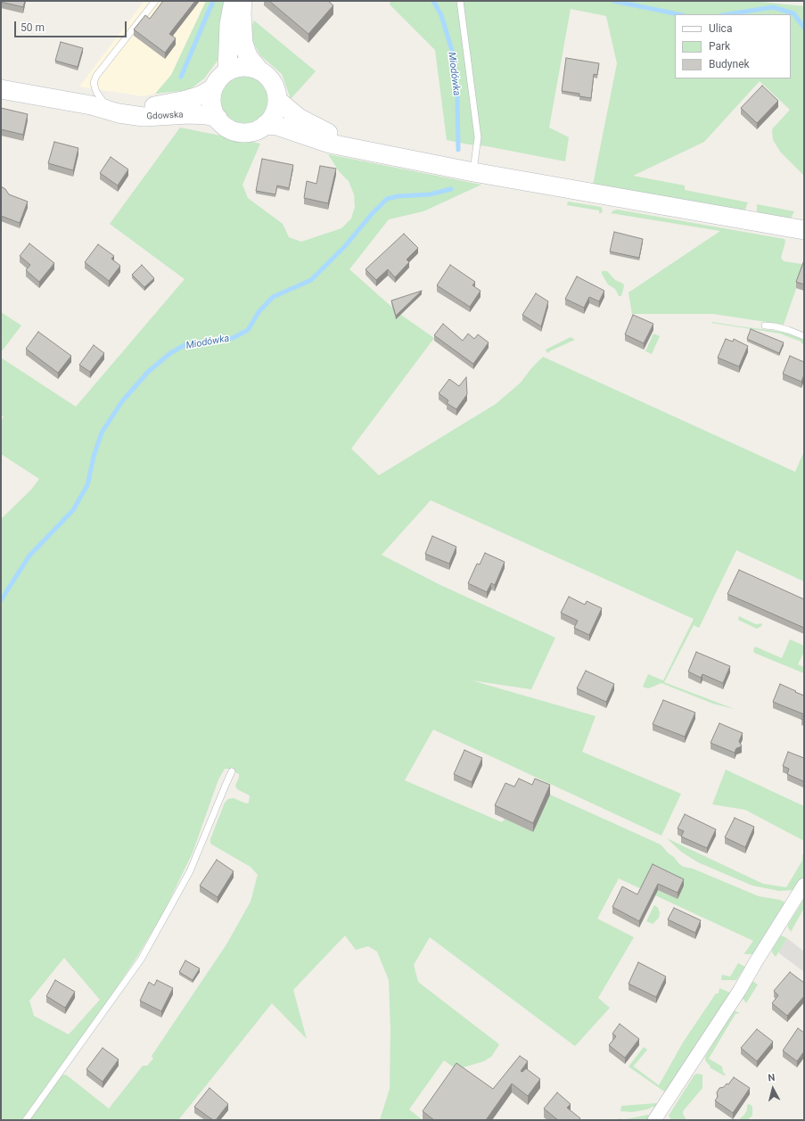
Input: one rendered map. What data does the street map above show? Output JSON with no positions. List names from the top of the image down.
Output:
{
  "streets": {
    "main road": ["Gdowska"]
  },
  "water": ["Miodówka"],
  "legend": ["Ulica", "Park", "Budynek"],
  "scale_bar": "50 m",
  "north": "top"
}
